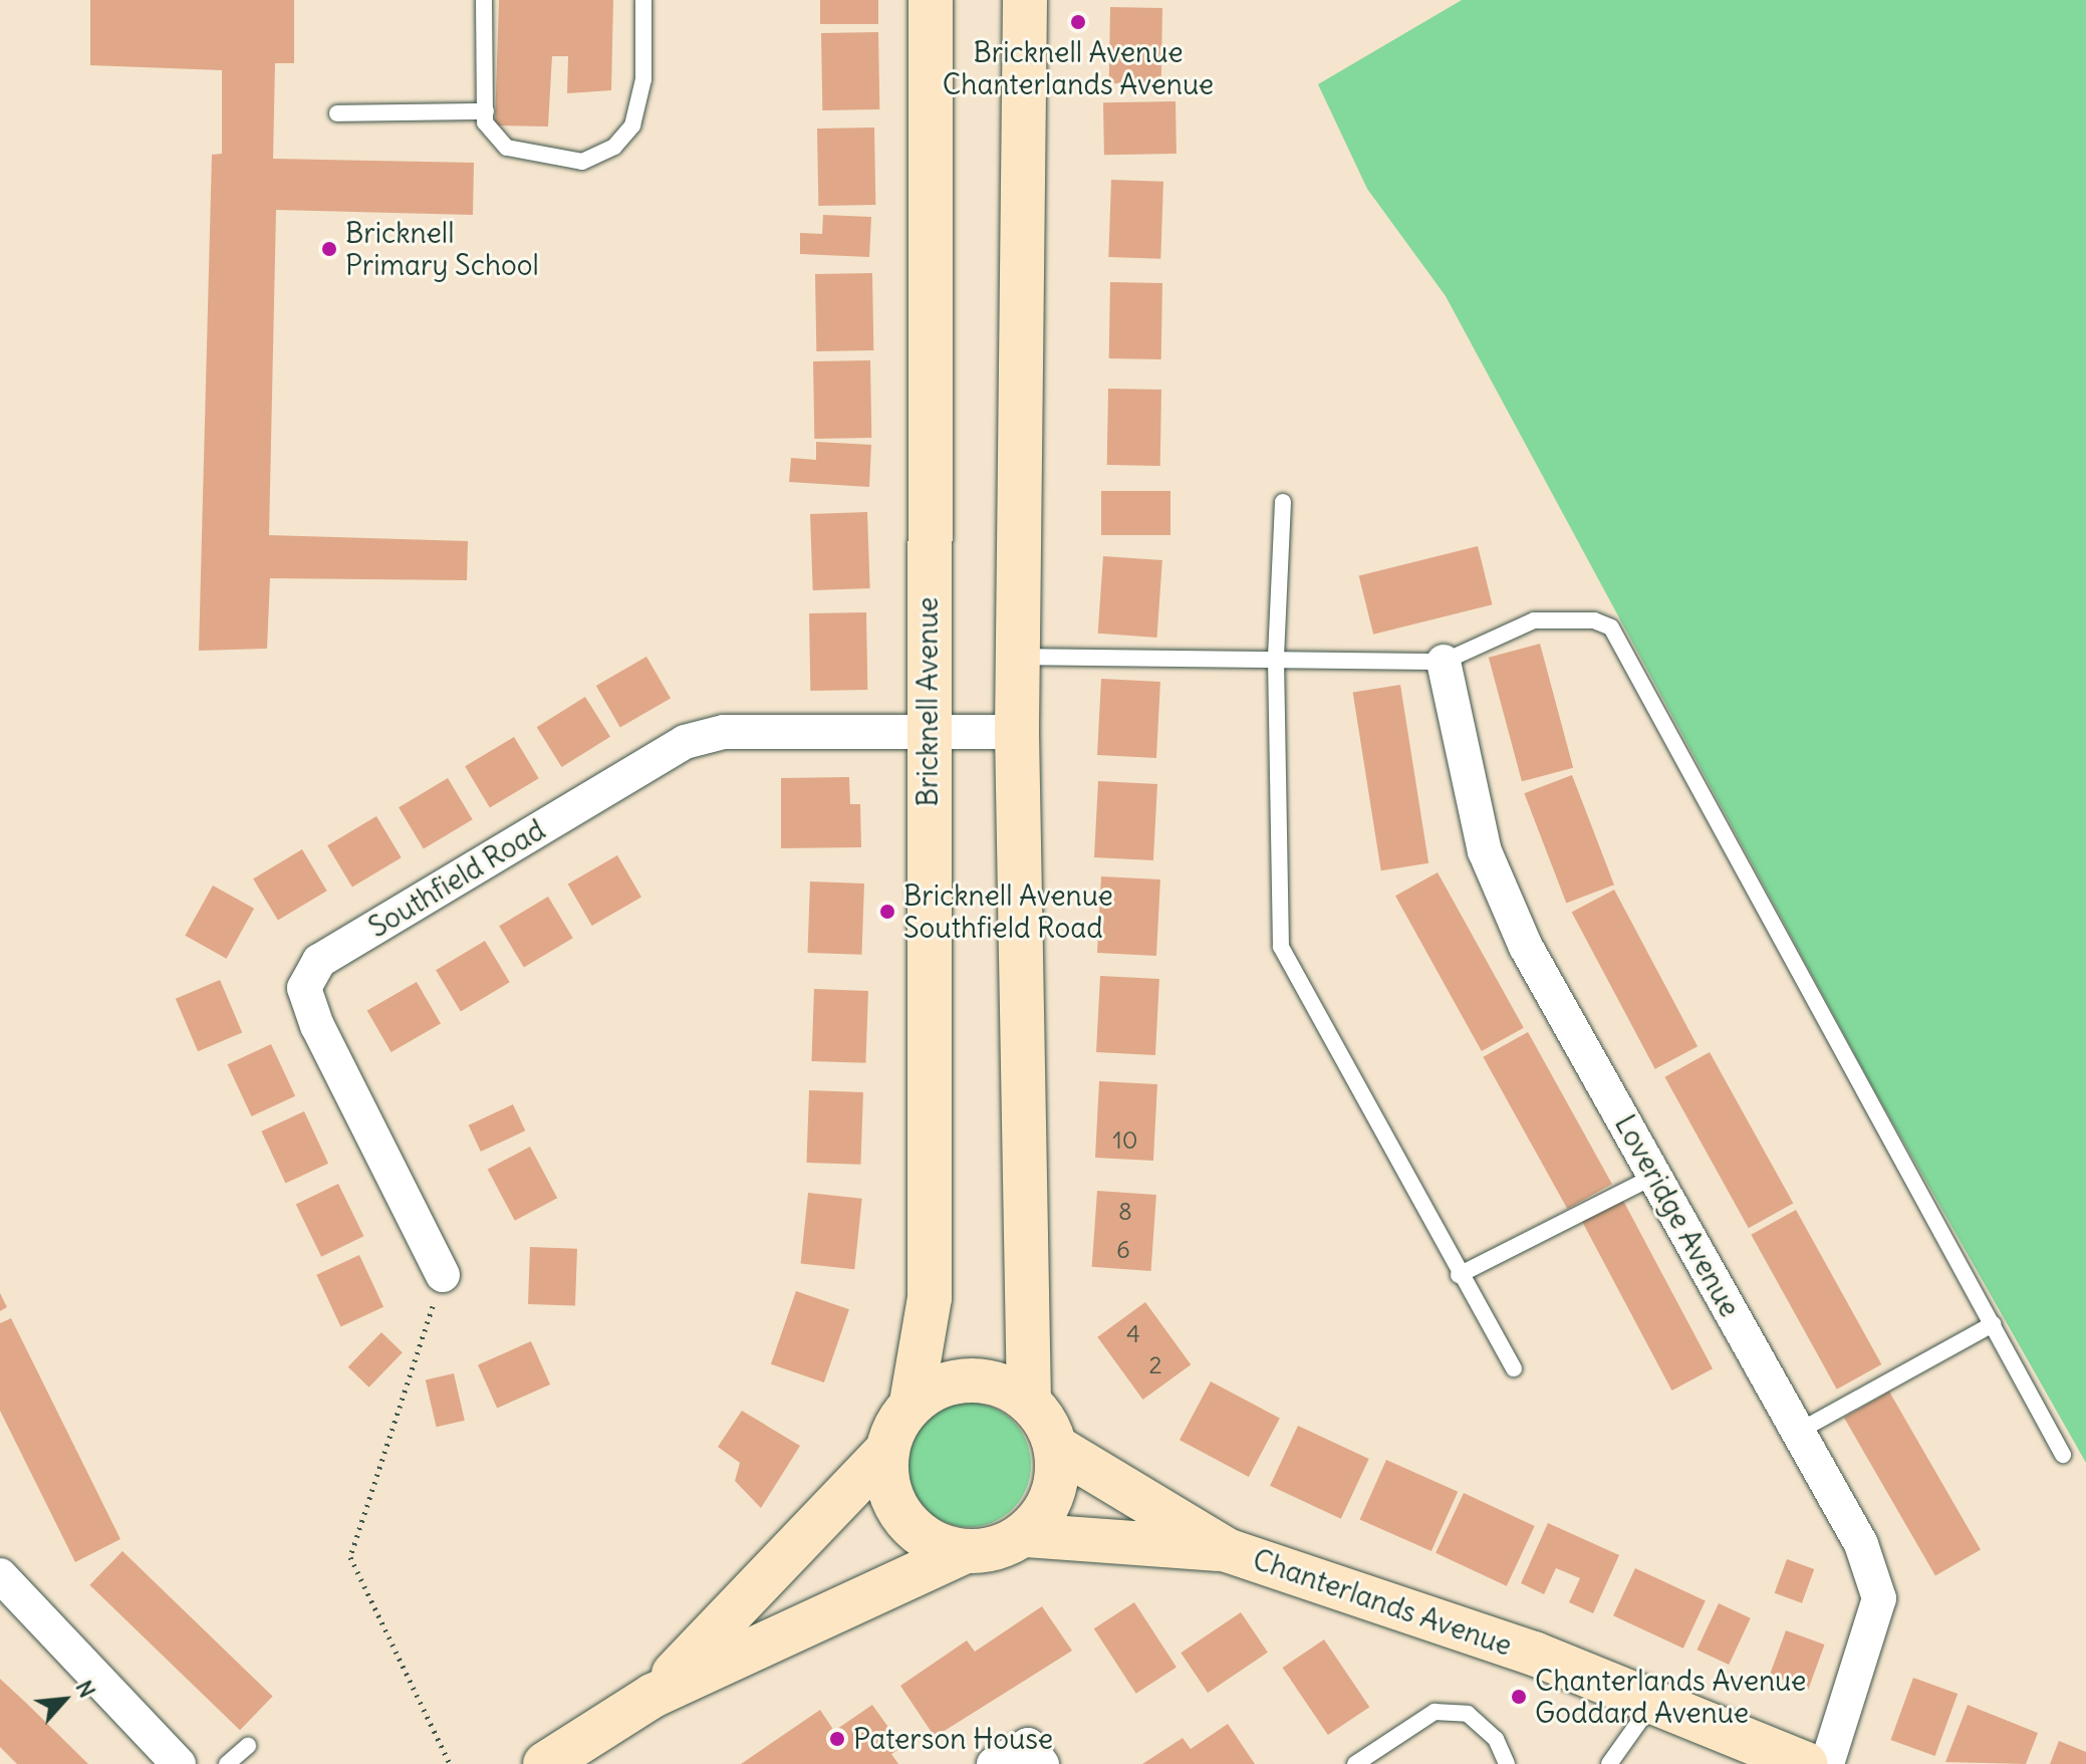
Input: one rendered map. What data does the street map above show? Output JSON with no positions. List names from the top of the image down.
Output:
{
  "streets": {
    "street": [
      "Bricknell Avenue",
      "Southfield Road",
      "Loveridge Avenue",
      "Chanterlands Avenue"
    ]
  },
  "crossings": [
    ["Bricknell Avenue", "Southfield Road"],
    ["Bricknell Avenue", "Chanterlands Avenue"]
  ],
  "places": [
    "Bricknell Avenue Chanterlands Avenue",
    "Bricknell Primary School",
    "Bricknell Avenue Southfield Road",
    "Chanterlands Avenue Goddard Avenue",
    "Paterson House"
  ],
  "house_numbers": [
    "10",
    "8",
    "6",
    "4",
    "2"
  ],
  "north": "top right"
}
